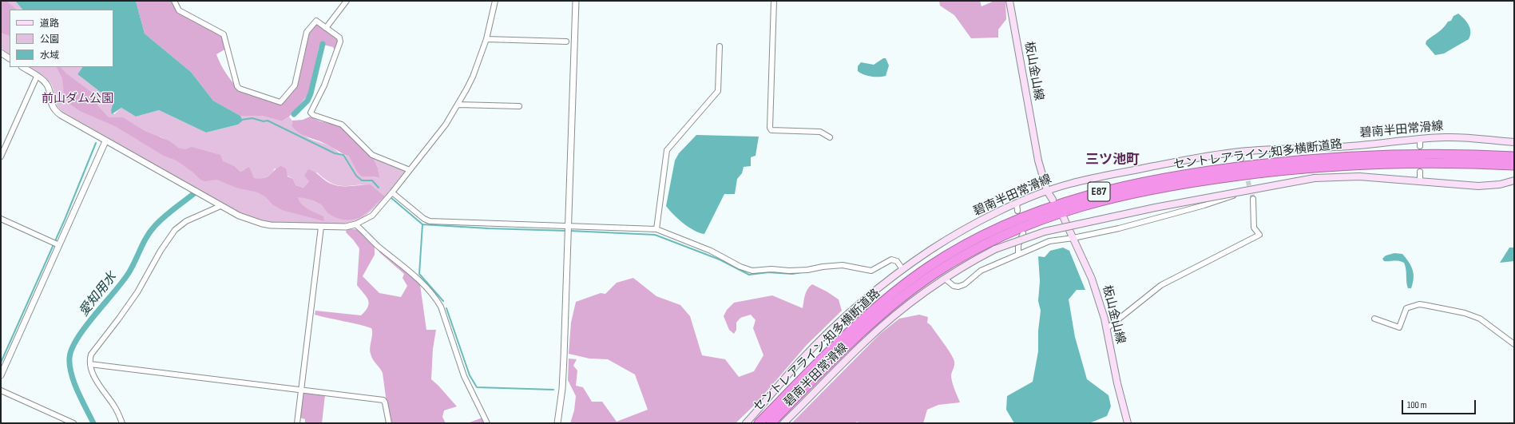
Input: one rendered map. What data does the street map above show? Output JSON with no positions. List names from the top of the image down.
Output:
{
  "streets": {
    "highway": ["セントレアライン;知多横断道路", "E87"],
    "main road": ["板山金山線", "碧南半田常滑線"]
  },
  "crossings": [
    ["板山金山線", "碧南半田常滑線"]
  ],
  "districts": ["三ツ池町"],
  "water": ["愛知用水"],
  "parks": ["前山ダム公園"],
  "legend": ["道路", "公園", "水域"],
  "scale_bar": "100 m"
}
